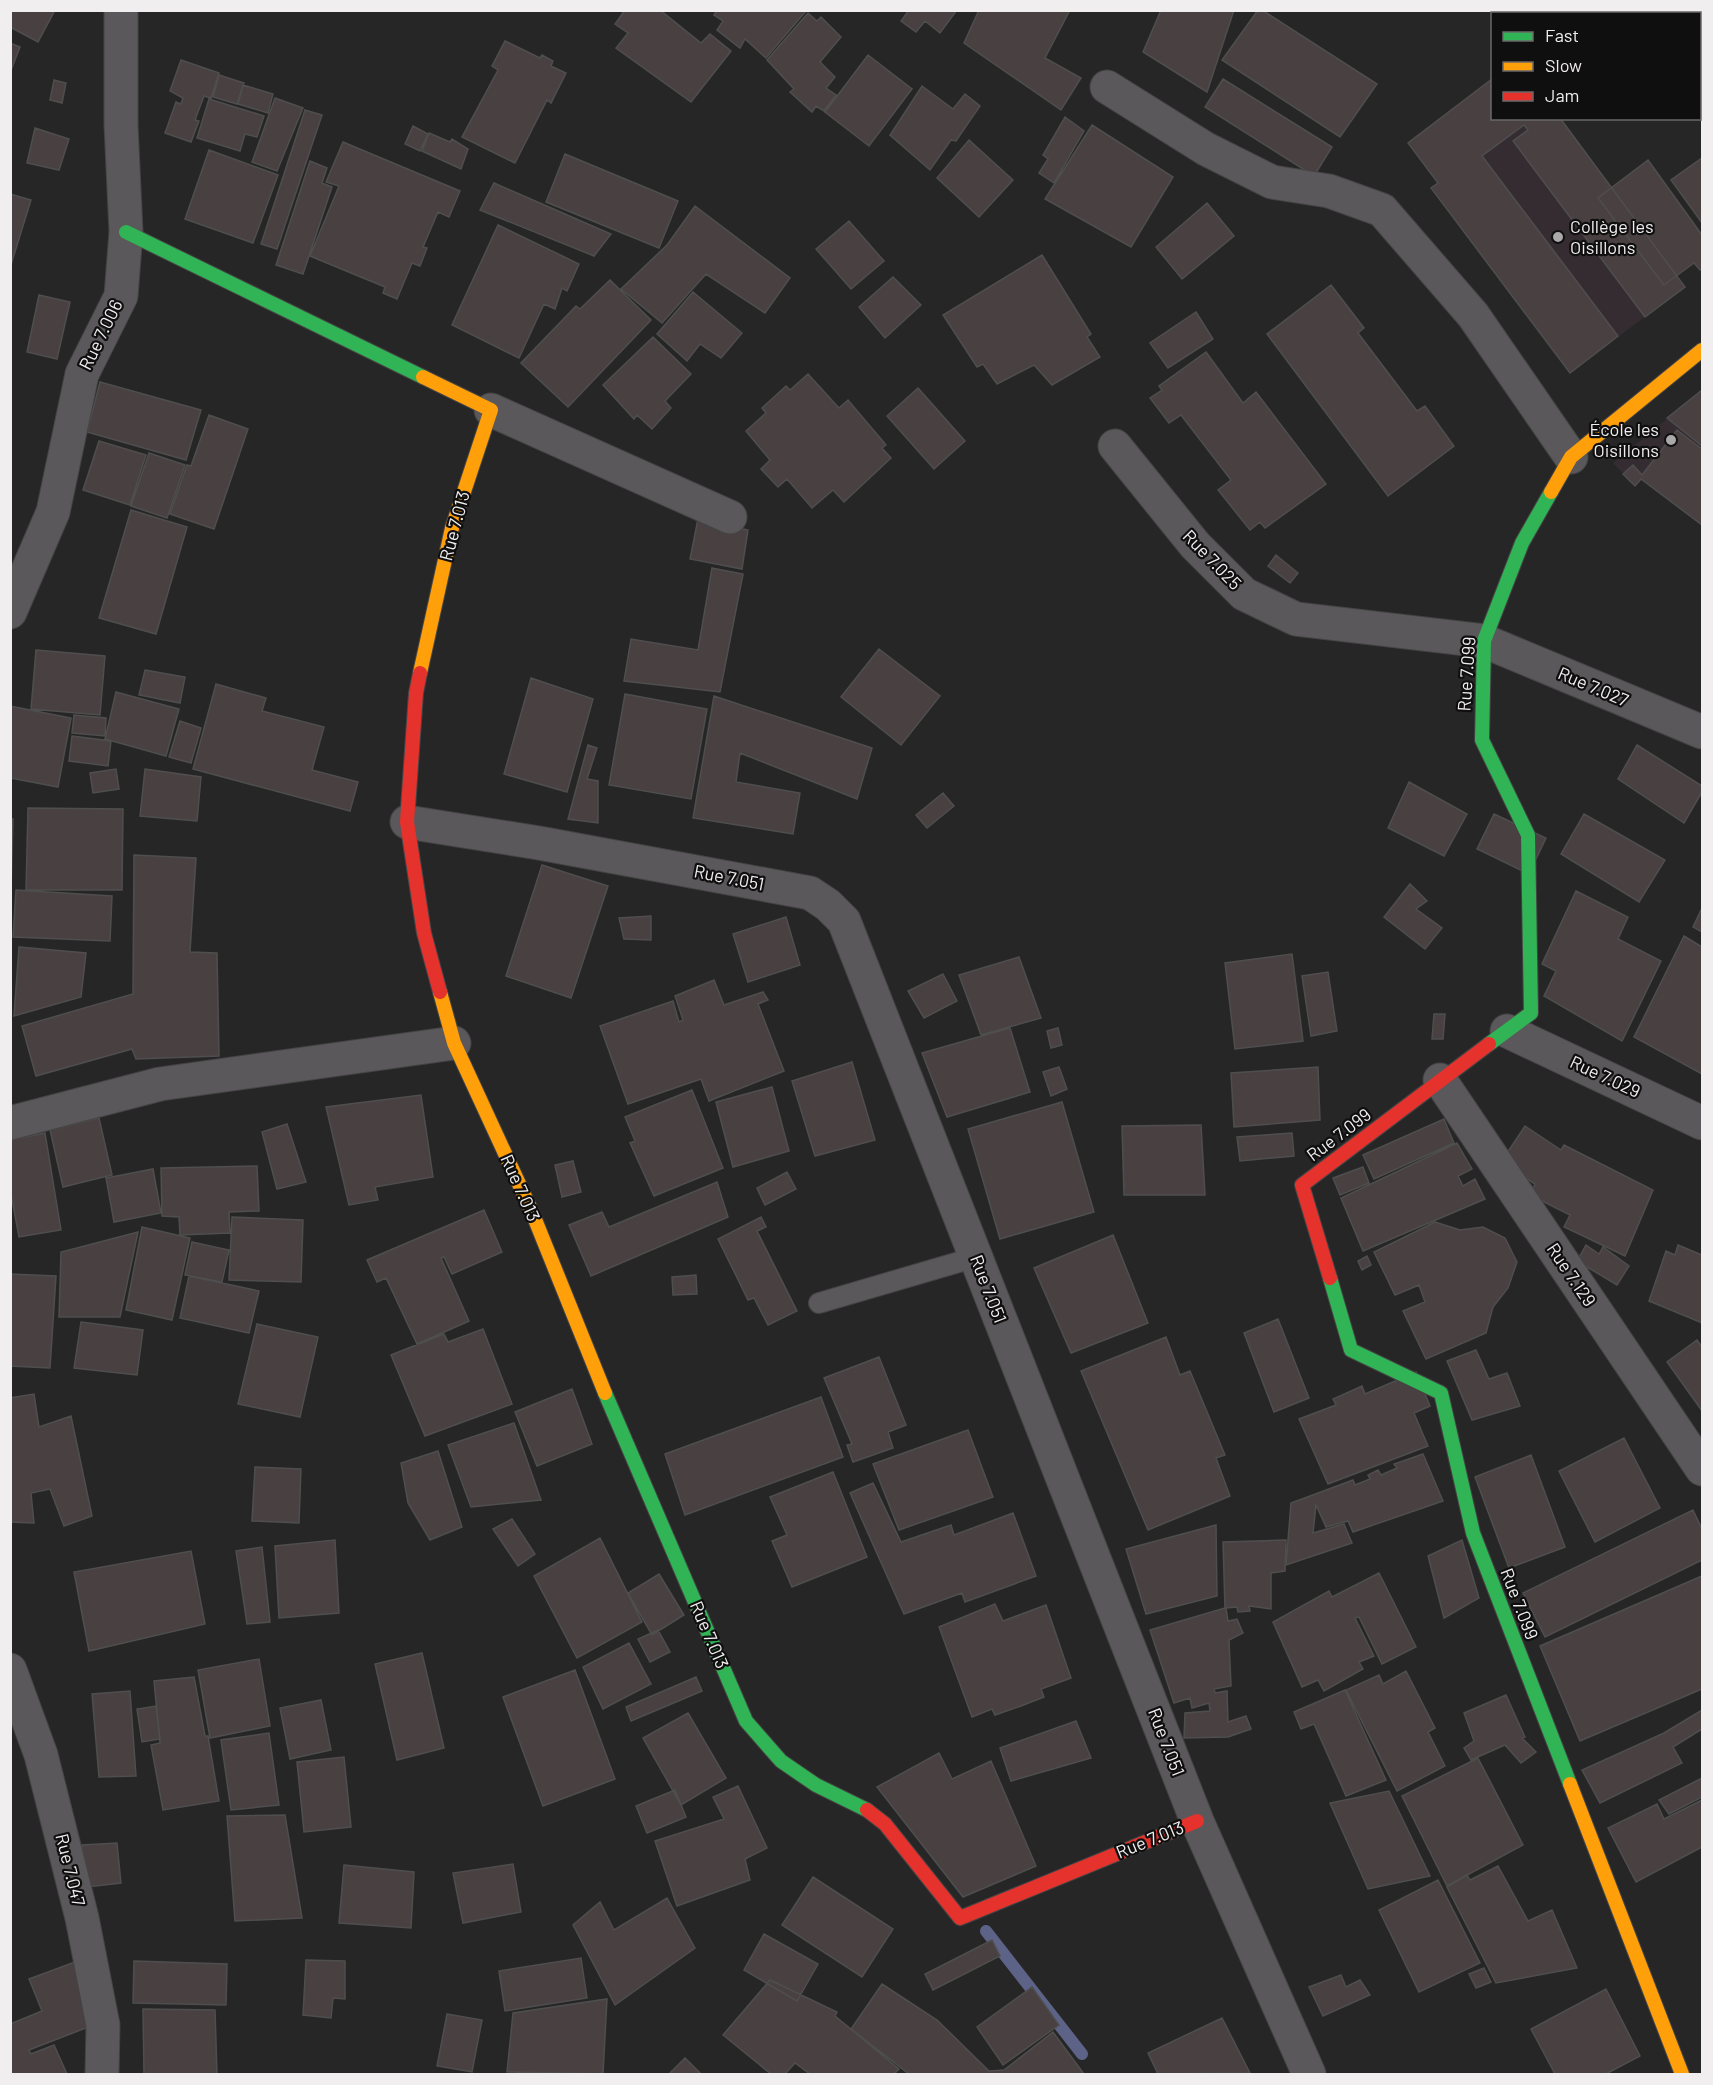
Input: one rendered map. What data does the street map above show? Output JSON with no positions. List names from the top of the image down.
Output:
{
  "streets": {
    "street": [
      "Rue 7.006",
      "Rue 7.013",
      "Rue 7.025",
      "Rue 7.099",
      "Rue 7.027",
      "Rue 7.051",
      "Rue 7.029",
      "Rue 7.129",
      "Rue 7.047"
    ]
  },
  "crossings": [
    ["Rue 7.013", "Rue 7.051"],
    ["Rue 7.025", "Rue 7.099"],
    ["Rue 7.025", "Rue 7.027"],
    ["Rue 7.099", "Rue 7.027"],
    ["Rue 7.099", "Rue 7.029"],
    ["Rue 7.099", "Rue 7.129"]
  ],
  "places": ["Collège les Oisillons", "École les Oisillons"],
  "legend": ["Fast", "Slow", "Jam"]
}
